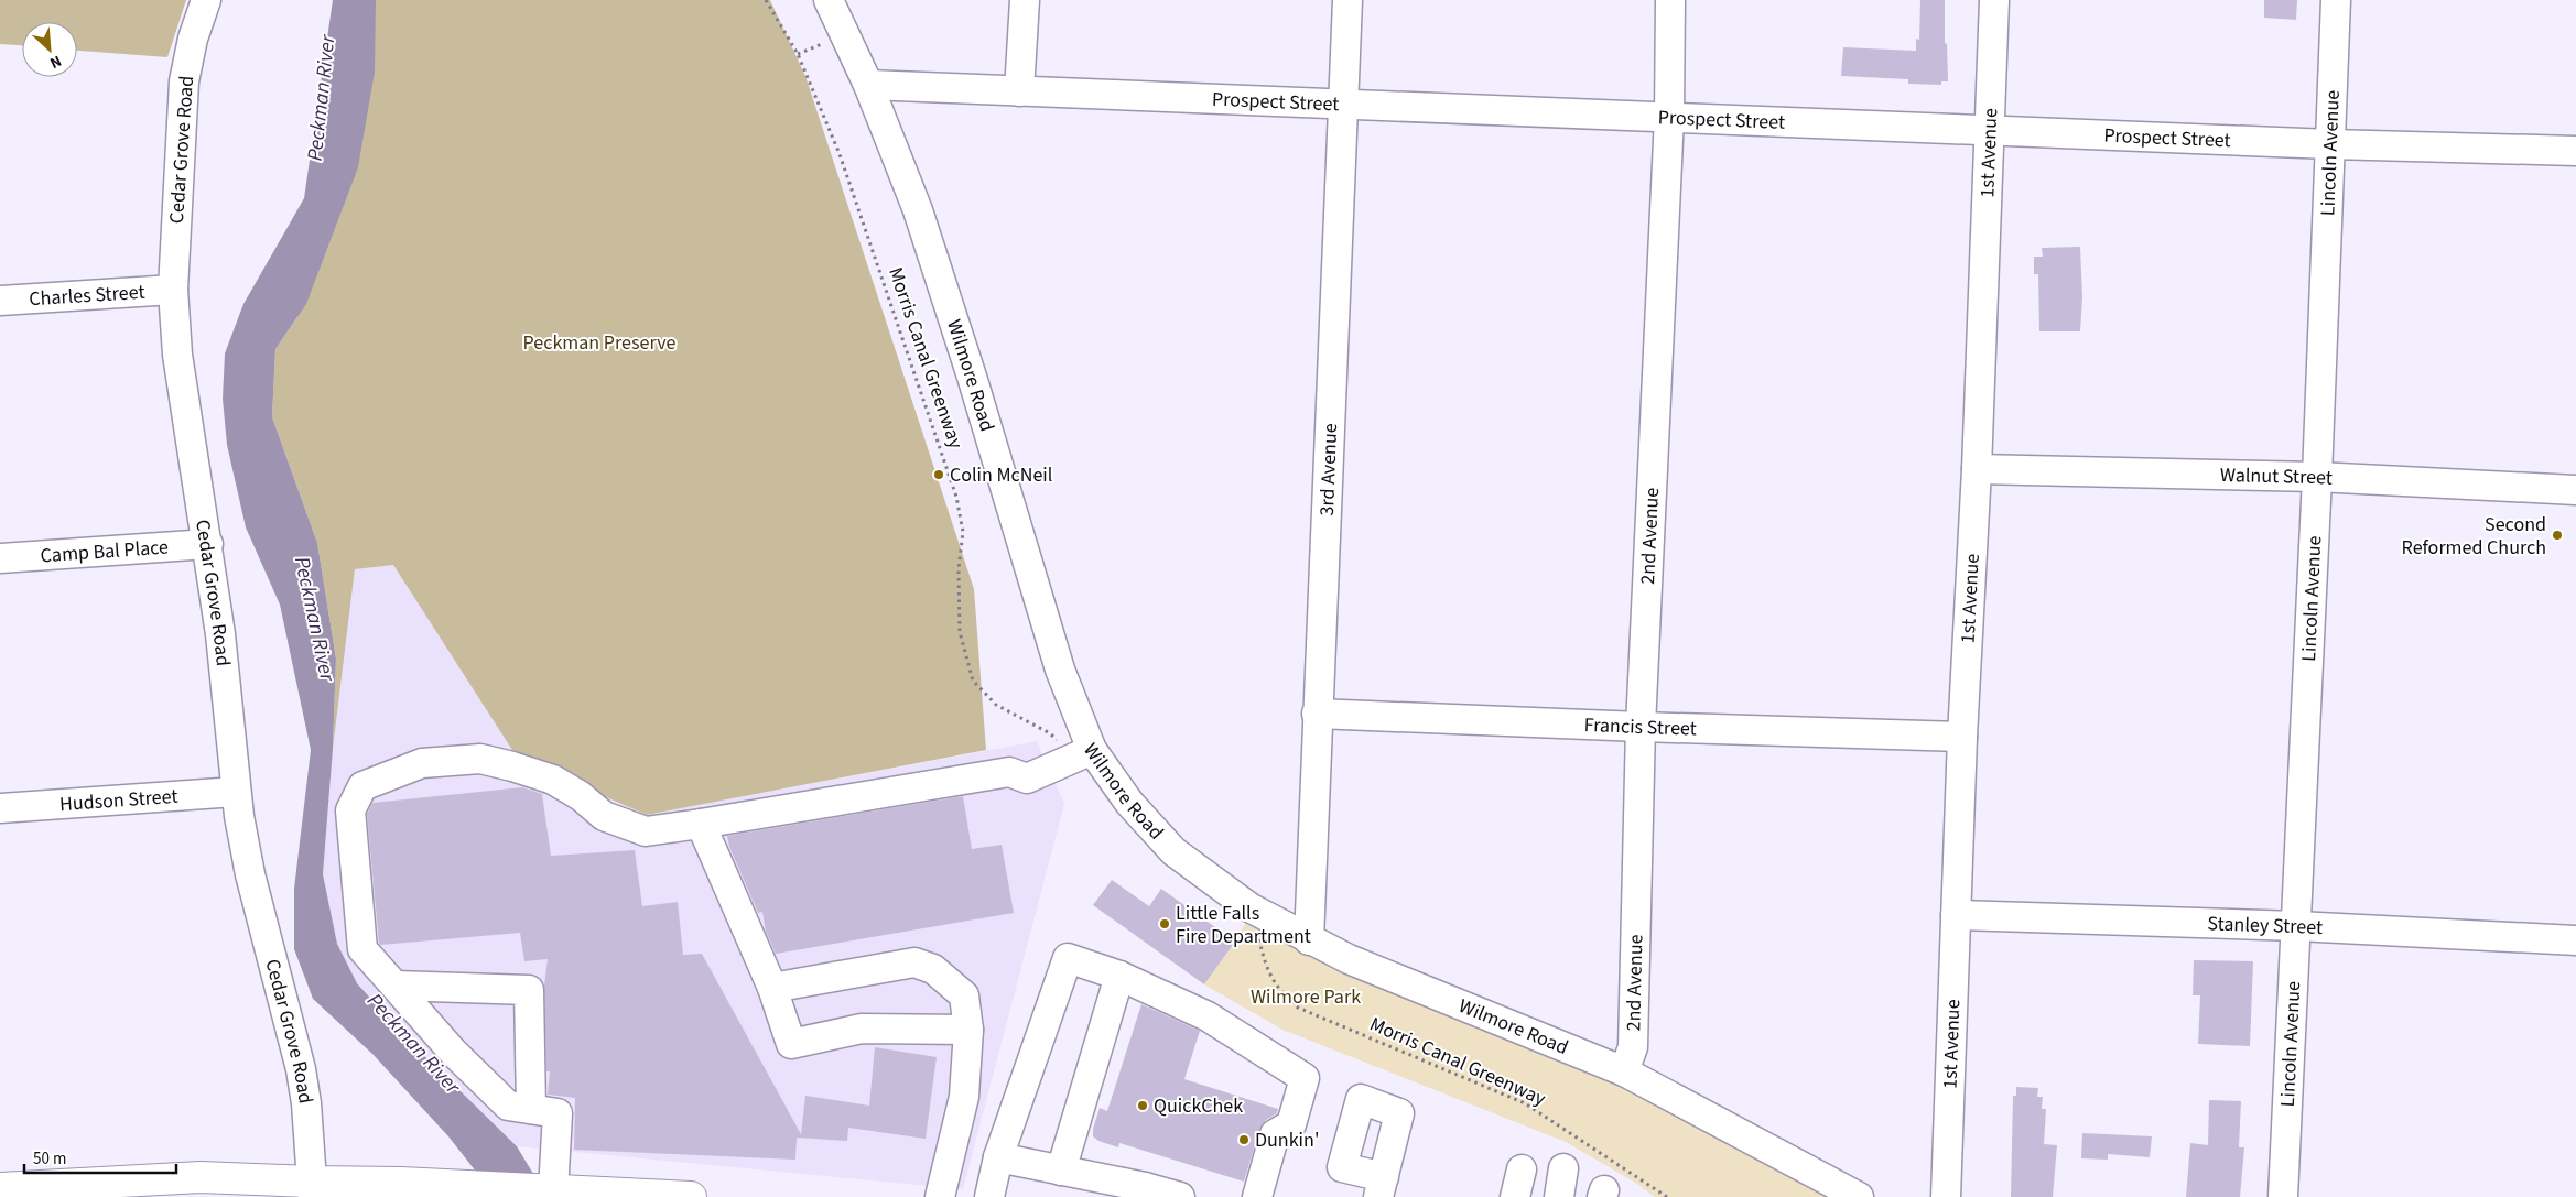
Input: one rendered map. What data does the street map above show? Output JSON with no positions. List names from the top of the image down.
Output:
{
  "streets": {
    "street": [
      "Prospect Street",
      "Cedar Grove Road",
      "1st Avenue",
      "Lincoln Avenue",
      "Charles Street",
      "Wilmore Road",
      "3rd Avenue",
      "Walnut Street",
      "2nd Avenue",
      "Camp Bal Place",
      "Francis Street",
      "Hudson Street",
      "Stanley Street"
    ],
    "path": ["Morris Canal Greenway"]
  },
  "crossings": [
    ["Prospect Street", "1st Avenue"],
    ["Prospect Street", "Lincoln Avenue"],
    ["Prospect Street", "Wilmore Road"],
    ["Prospect Street", "3rd Avenue"],
    ["Prospect Street", "2nd Avenue"],
    ["Cedar Grove Road", "Charles Street"],
    ["Cedar Grove Road", "Camp Bal Place"],
    ["Cedar Grove Road", "Hudson Street"],
    ["1st Avenue", "Walnut Street"],
    ["1st Avenue", "Francis Street"],
    ["1st Avenue", "Stanley Street"],
    ["Lincoln Avenue", "Walnut Street"],
    ["Lincoln Avenue", "Stanley Street"],
    ["Morris Canal Greenway", "Wilmore Road"],
    ["Wilmore Road", "3rd Avenue"],
    ["Wilmore Road", "2nd Avenue"],
    ["3rd Avenue", "Francis Street"],
    ["2nd Avenue", "Francis Street"]
  ],
  "water": ["Peckman River"],
  "parks": ["Peckman Preserve", "Wilmore Park"],
  "places": [
    "Colin McNeil",
    "Second Reformed Church",
    "Little Falls Fire Department",
    "QuickChek",
    "Dunkin'"
  ],
  "scale_bar": "50 m",
  "north": "bottom right"
}
